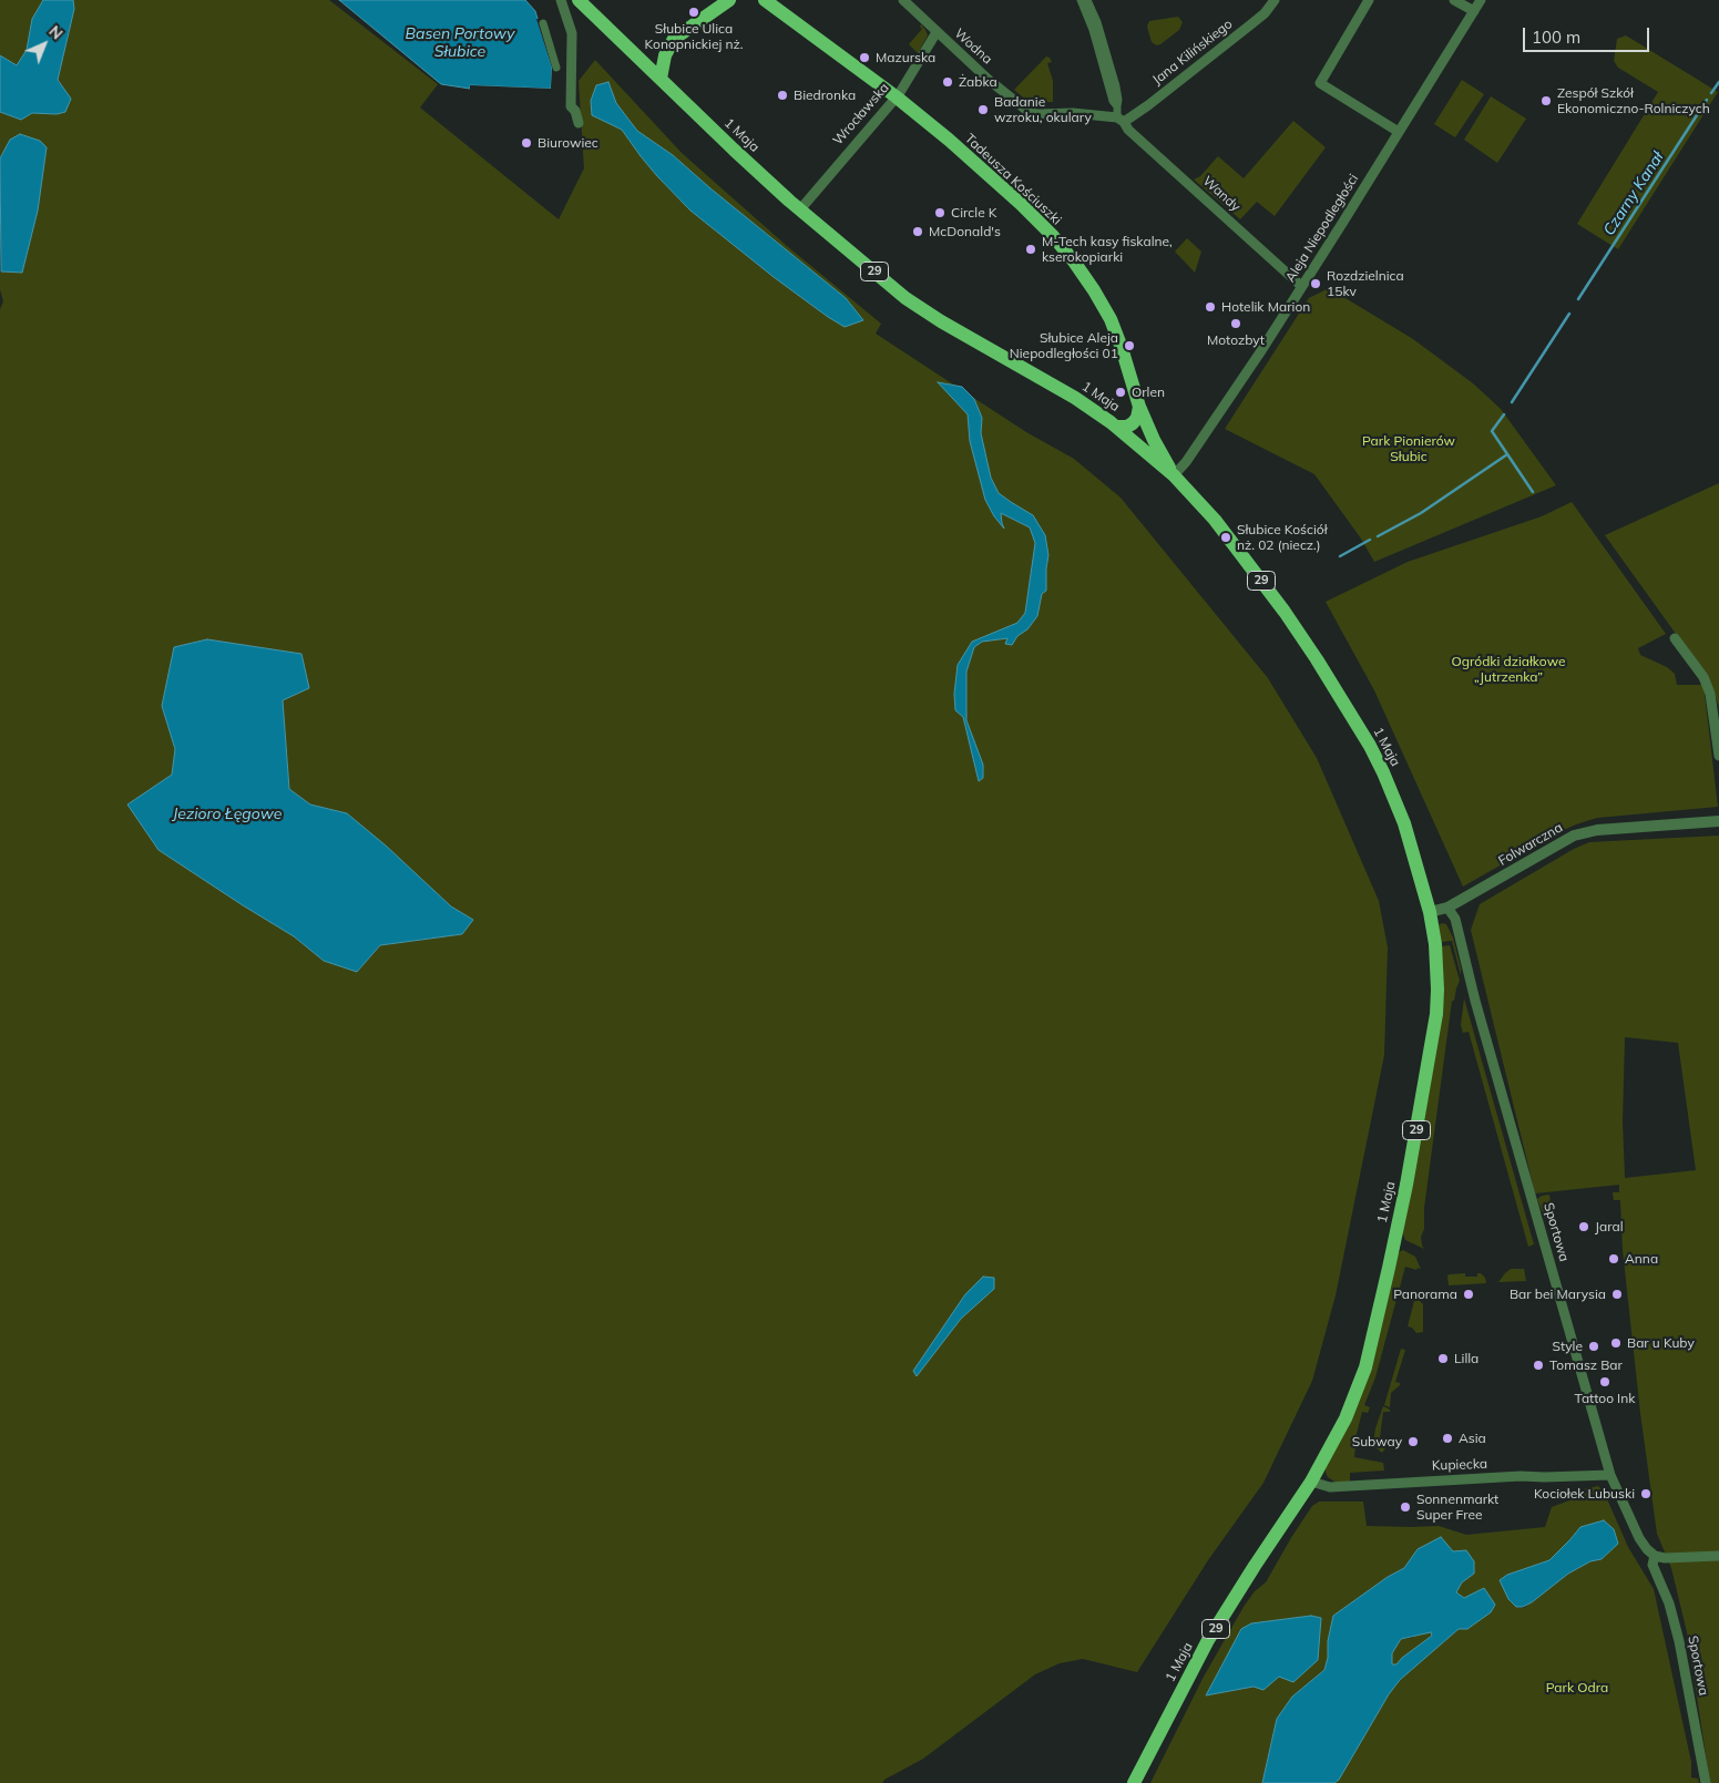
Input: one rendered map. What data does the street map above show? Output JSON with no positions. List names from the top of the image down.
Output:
{
  "streets": {
    "main road": ["1 Maja", "Tadeusza Kościuszki", "29"],
    "street": [
      "Wodna",
      "Jana Kilińskiego",
      "Wrocławska",
      "Wandy",
      "Aleja Niepodległości",
      "Folwarczna",
      "Sportowa",
      "Kupiecka"
    ]
  },
  "crossings": [
    ["Wodna", "Jana Kilińskiego"],
    ["Wodna", "Wrocławska"],
    ["Wodna", "Wandy"],
    ["Jana Kilińskiego", "Wandy"],
    ["Wrocławska", "1 Maja"],
    ["Wrocławska", "Tadeusza Kościuszki"],
    ["1 Maja", "Tadeusza Kościuszki"],
    ["1 Maja", "Aleja Niepodległości"],
    ["1 Maja", "Folwarczna"],
    ["1 Maja", "Kupiecka"],
    ["Tadeusza Kościuszki", "Aleja Niepodległości"],
    ["Wandy", "Aleja Niepodległości"],
    ["Folwarczna", "Sportowa"],
    ["Sportowa", "Kupiecka"]
  ],
  "water": ["Basen Portowy Słubice", "Czarny Kanał", "Jezioro Łęgowe"],
  "parks": ["Park Pionierów Słubic", "Ogródki działkowe „Jutrzenka”", "Park Odra"],
  "places": [
    "Słubice Ulica Konopnickiej nż.",
    "Mazurska",
    "Żabka",
    "Biedronka",
    "Zespół Szkół Ekonomiczno-Rolniczych",
    "Badanie wzroku, okulary",
    "Biurowiec",
    "Circle K",
    "McDonald's",
    "M-Tech kasy fiskalne, kserokopiarki",
    "Rozdzielnica 15kv",
    "Hotelik Marion",
    "Motozbyt",
    "Słubice Aleja Niepodległości 01",
    "Orlen",
    "Słubice Kościół nż. 02 (niecz.)",
    "Jaral",
    "Anna",
    "Panorama",
    "Bar bei Marysia",
    "Bar u Kuby",
    "Style",
    "Lilla",
    "Tomasz Bar",
    "Tattoo Ink",
    "Asia",
    "Subway",
    "Kociołek Lubuski",
    "Sonnenmarkt Super Free"
  ],
  "scale_bar": "100 m",
  "north": "top right"
}
